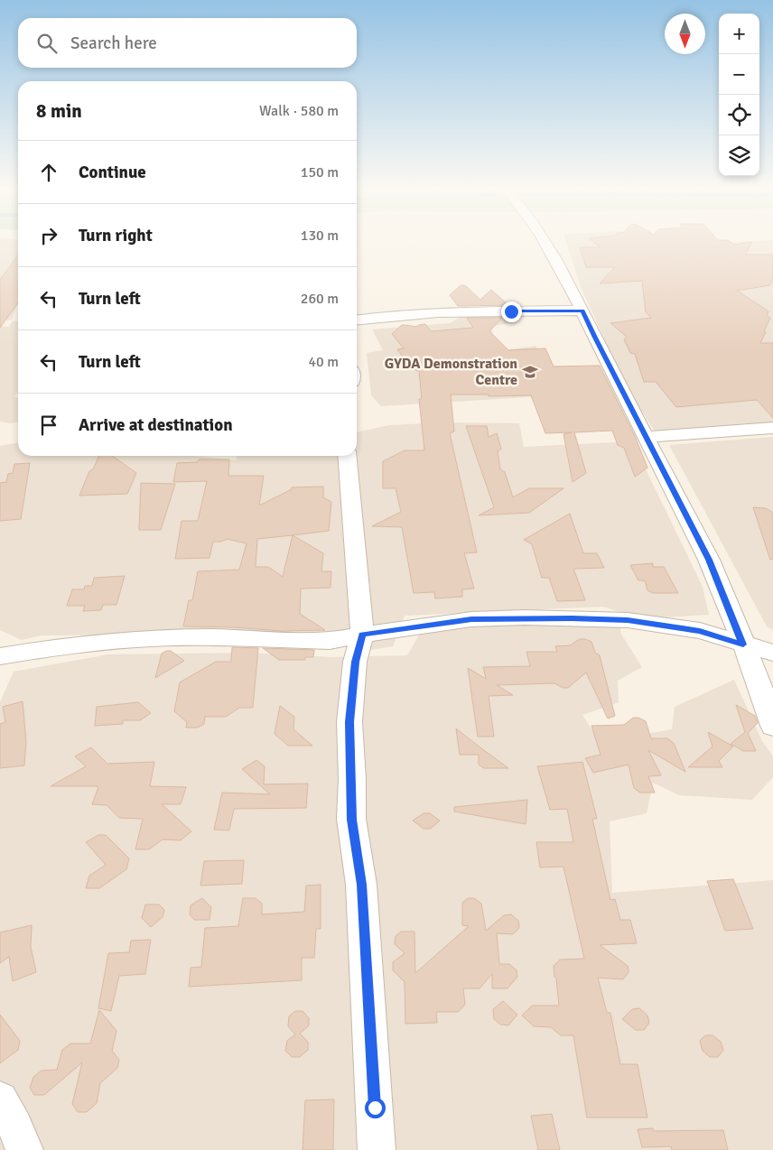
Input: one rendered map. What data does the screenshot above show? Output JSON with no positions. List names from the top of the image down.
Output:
{
  "places": {
    "school or university": ["GYDA Demonstration Centre"]
  },
  "north": "bottom",
  "page": {
    "map_buttons": ["+", "−"],
    "search": "Search here",
    "heading": ["8 min", "Walk · 580 m"],
    "list": [
      ["Continue", "150 m"],
      ["Turn right", "130 m"],
      ["Turn left", "260 m"],
      ["Turn left", "40 m"],
      "Arrive at destination"
    ]
  }
}
